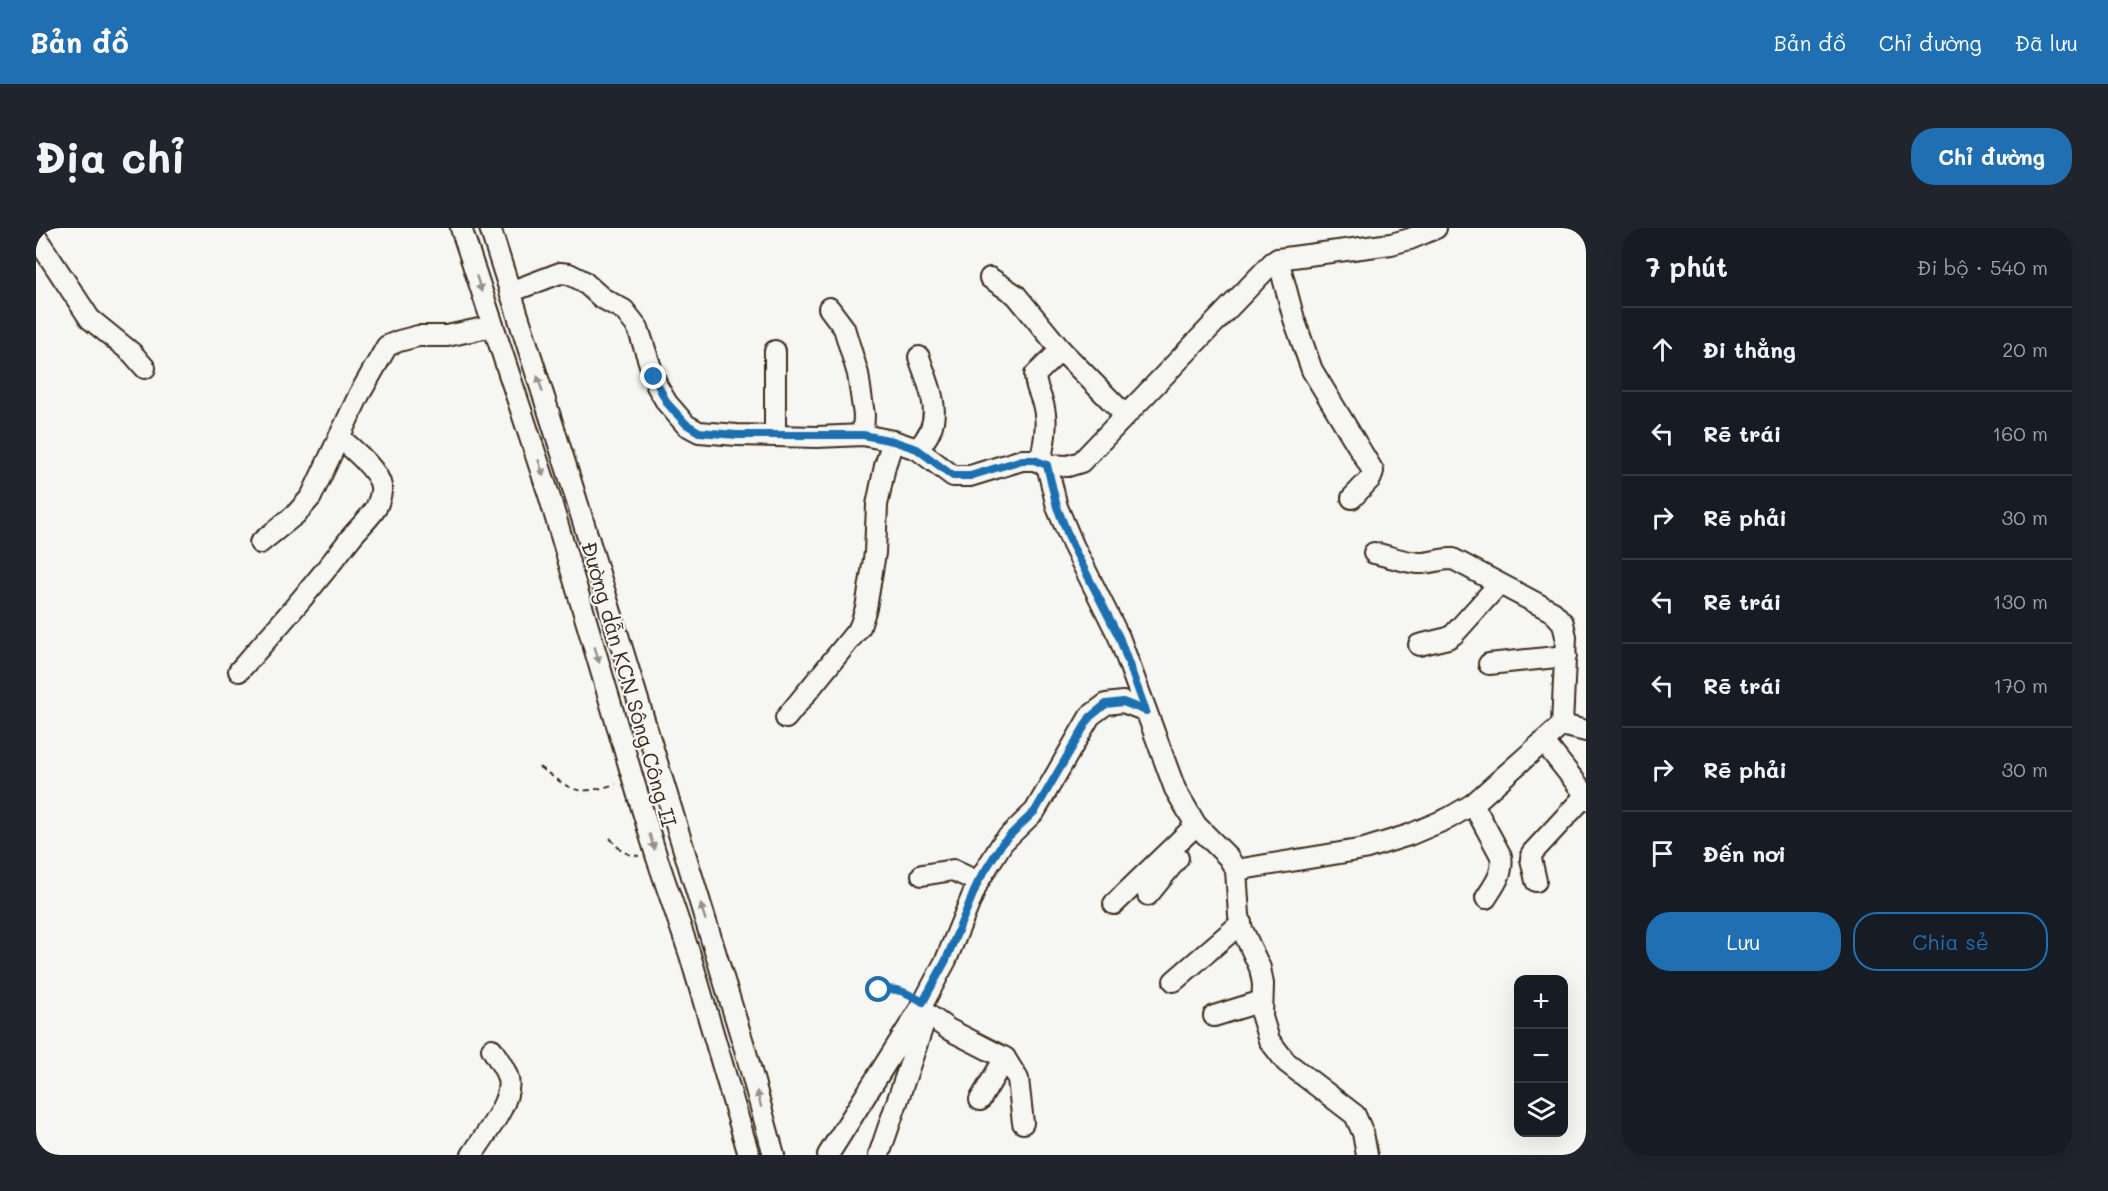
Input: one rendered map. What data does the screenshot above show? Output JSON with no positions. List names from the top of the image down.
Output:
{
  "streets": {
    "street": ["Đường dẫn KCN Sông Công II"]
  },
  "page": {
    "header": "Bản đồ",
    "nav": ["Bản đồ", "Chỉ đường", "Đã lưu"],
    "buttons": [
      "Chỉ đường",
      ["Lưu", "Chia sẻ"]
    ],
    "title": "Địa chỉ",
    "heading": ["7 phút", "Đi bộ · 540 m"],
    "list": [
      ["Đi thẳng", "20 m"],
      ["Rẽ trái", "160 m"],
      ["Rẽ phải", "30 m"],
      ["Rẽ trái", "130 m"],
      ["Rẽ trái", "170 m"],
      ["Rẽ phải", "30 m"],
      "Đến nơi"
    ],
    "map_buttons": ["+", "−"]
  }
}
